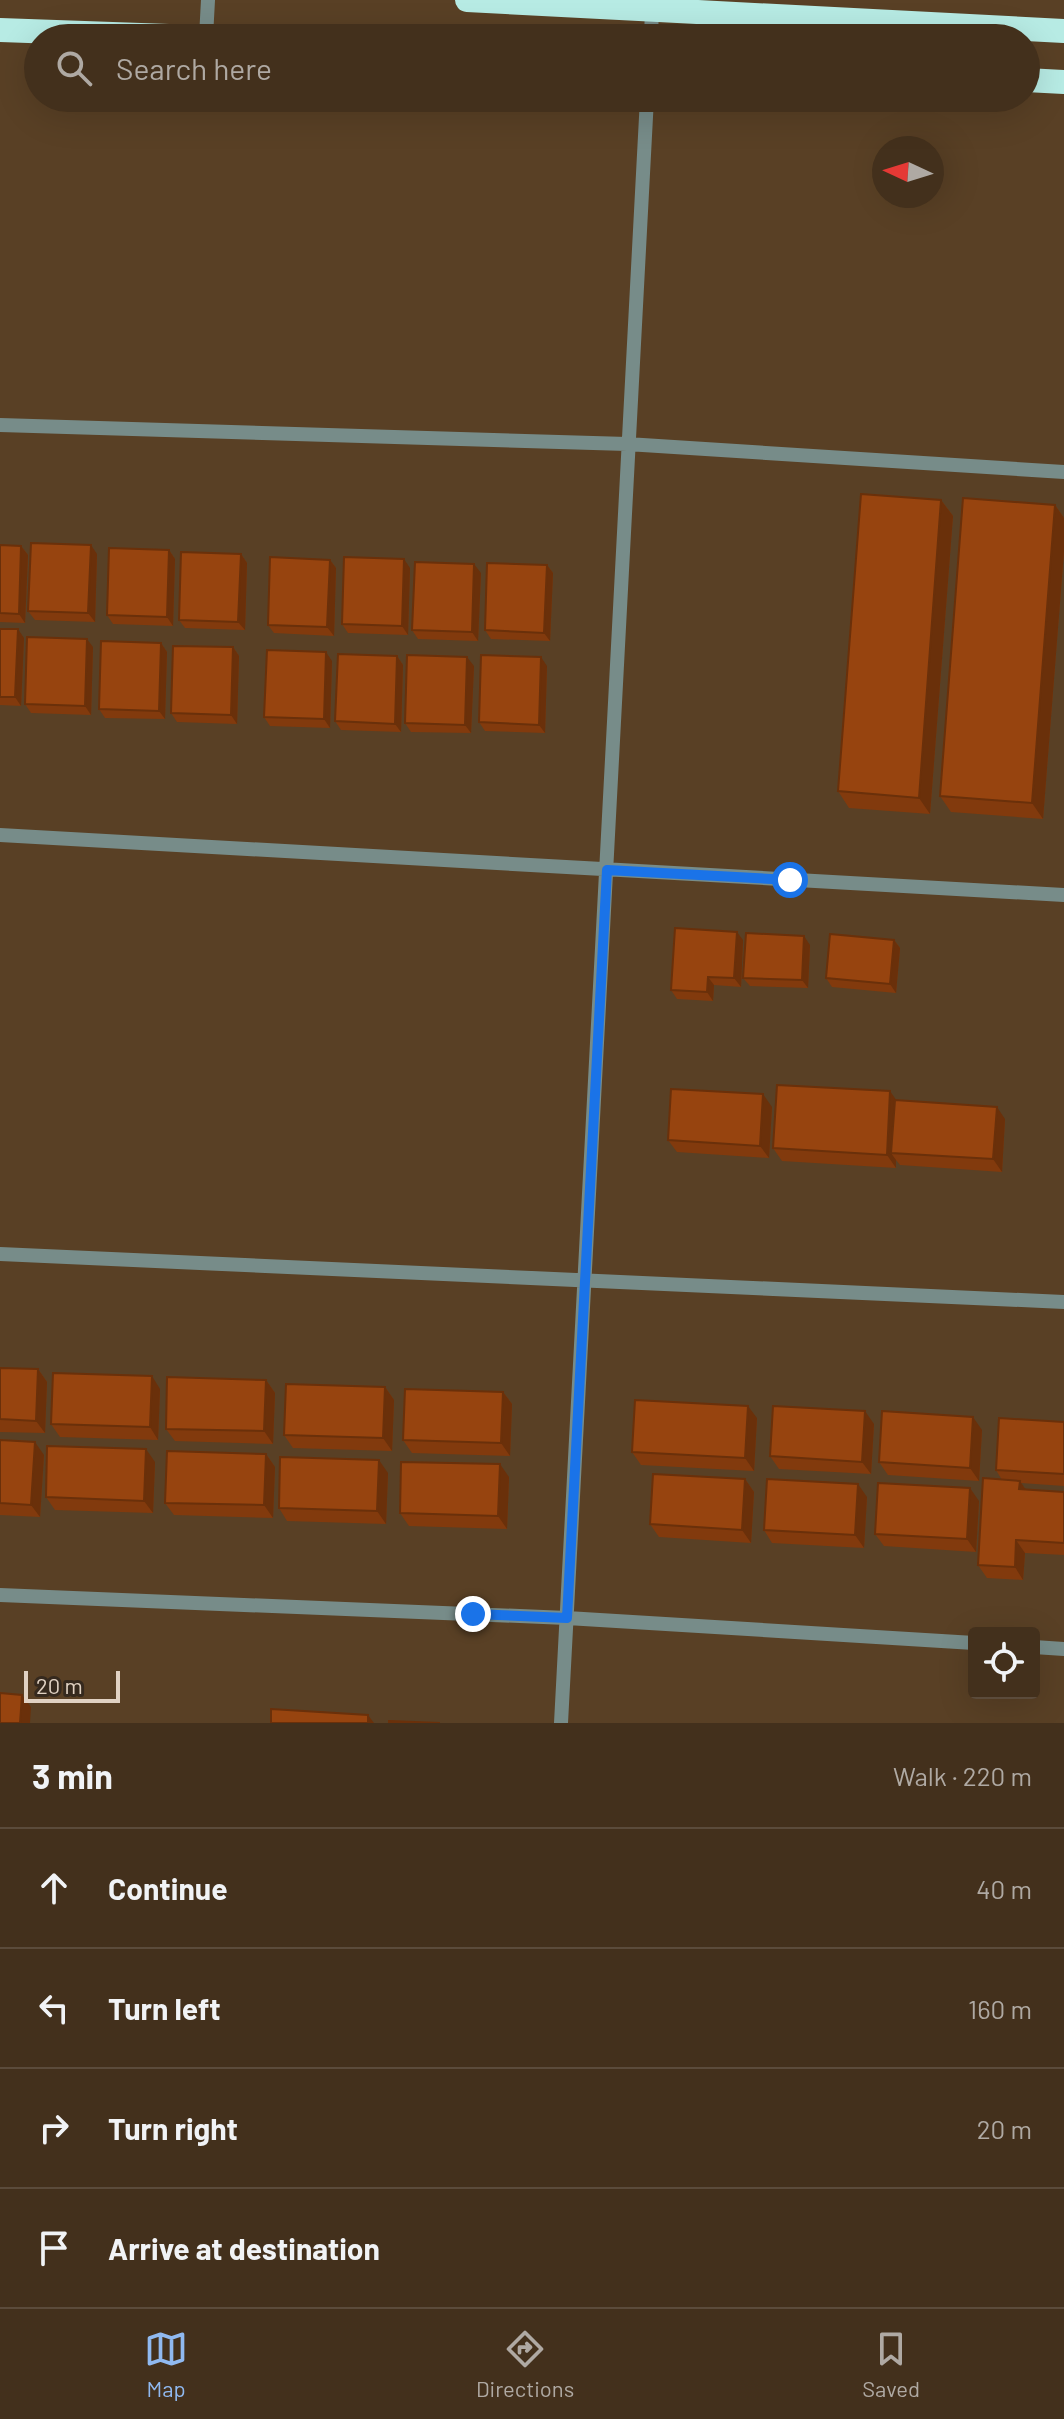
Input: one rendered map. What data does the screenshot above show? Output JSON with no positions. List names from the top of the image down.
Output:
{
  "scale_bar": "20 m",
  "north": "left",
  "page": {
    "search": "Search here",
    "scale": "20 m",
    "heading": ["3 min", "Walk · 220 m"],
    "list": [
      ["Continue", "40 m"],
      ["Turn left", "160 m"],
      ["Turn right", "20 m"],
      "Arrive at destination"
    ],
    "nav": ["Map", "Directions", "Saved"]
  }
}
